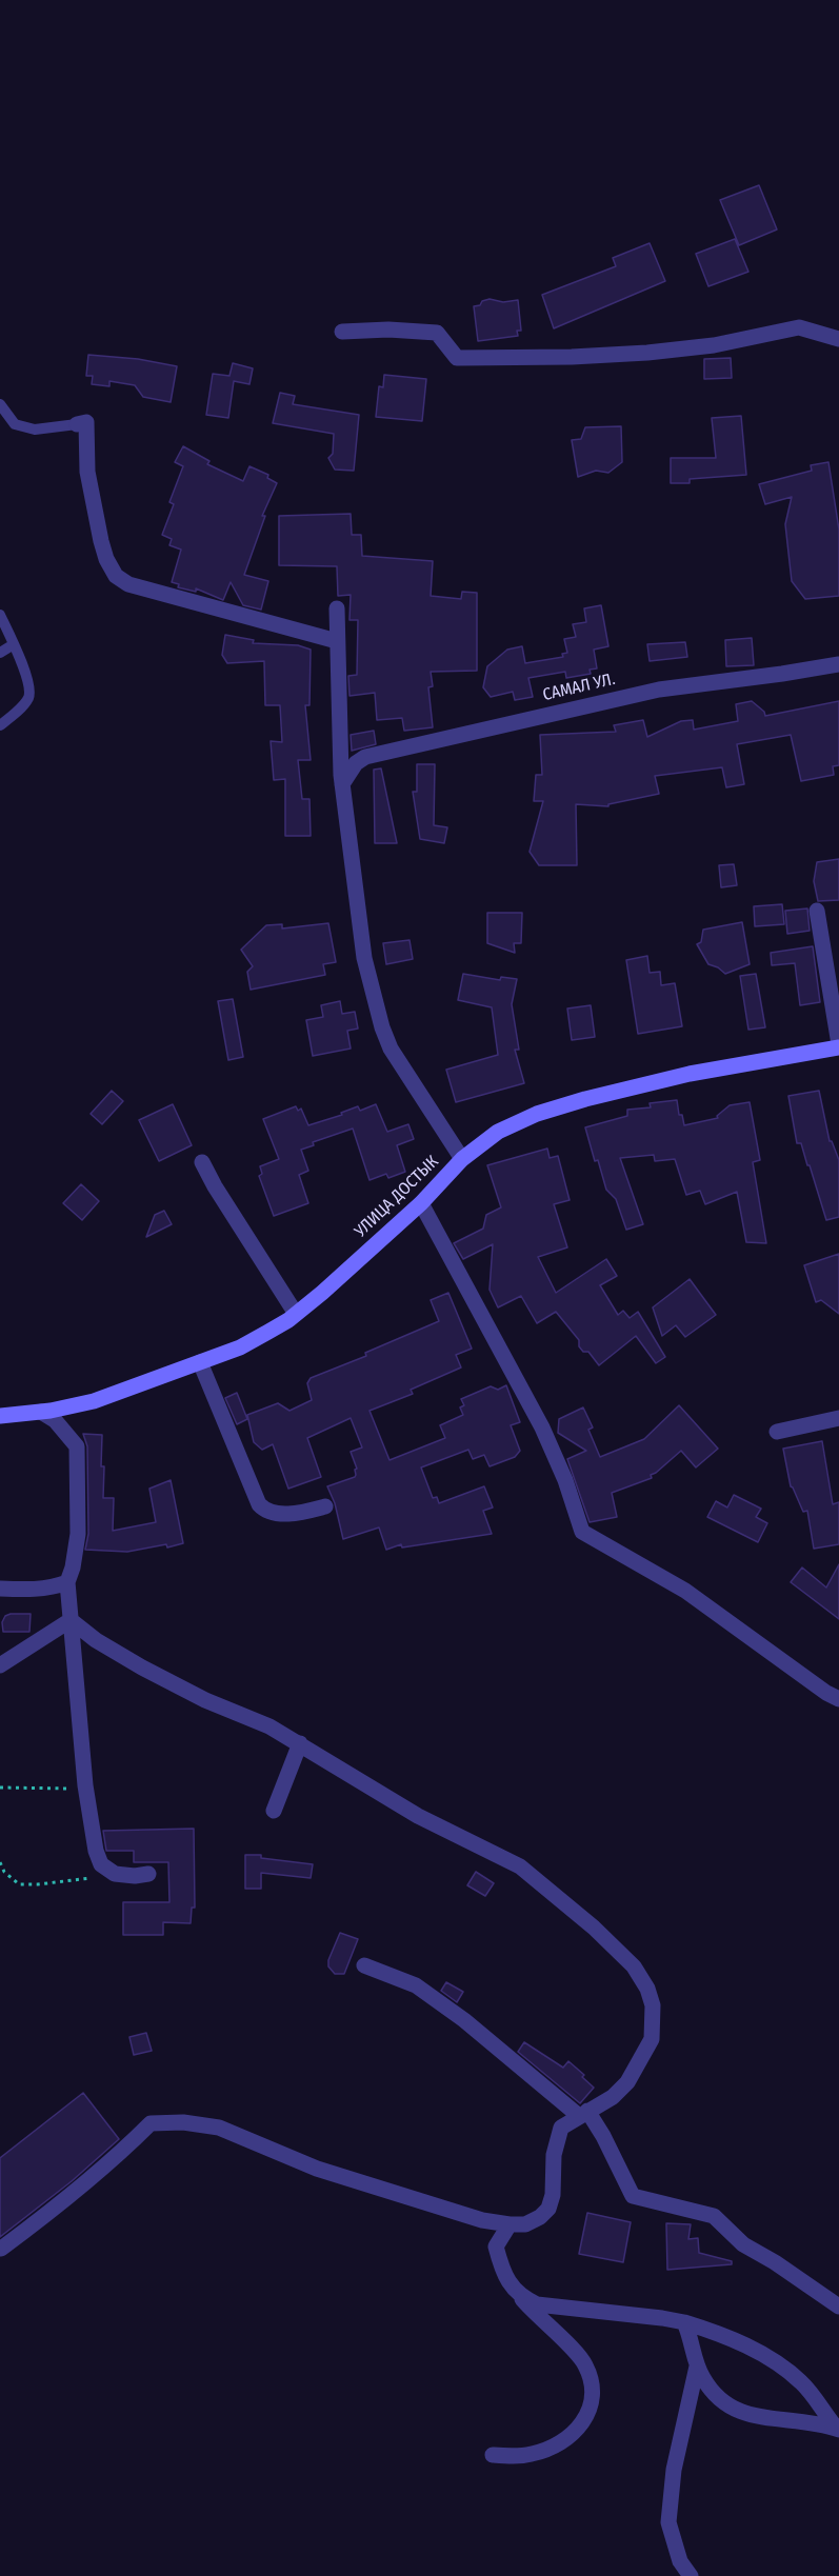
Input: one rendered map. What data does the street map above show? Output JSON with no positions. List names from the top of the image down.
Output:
{
  "streets": {
    "main road": ["УЛИЦА ДОСТЫК"],
    "street": ["САМАЛ УЛ."]
  }
}
